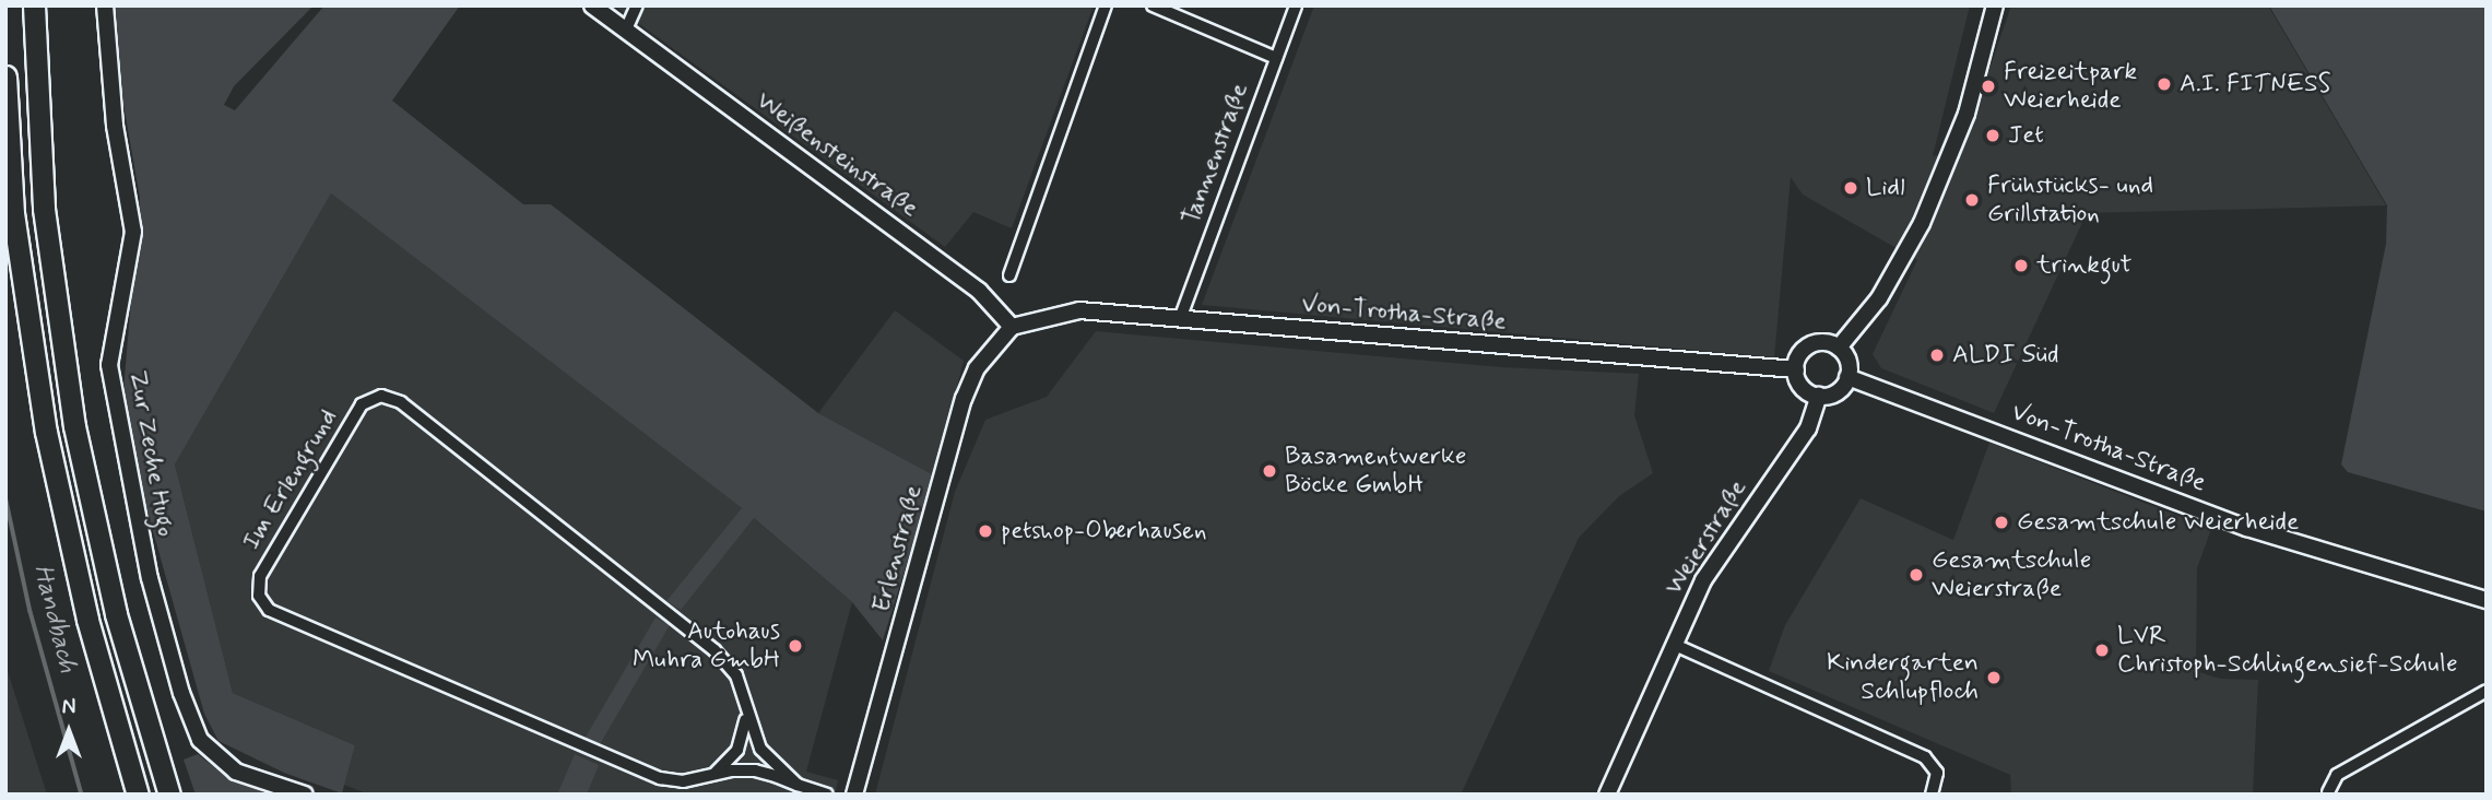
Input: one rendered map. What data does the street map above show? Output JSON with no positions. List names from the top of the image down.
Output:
{
  "streets": {
    "street": [
      "Tannenstraße",
      "Weißensteinstraße",
      "Von-Trotha-Straße",
      "Zur Zeche Hugo",
      "Im Erlengrund",
      "Weierstraße",
      "Erlenstraße"
    ]
  },
  "crossings": [
    ["Tannenstraße", "Von-Trotha-Straße"],
    ["Weißensteinstraße", "Von-Trotha-Straße"],
    ["Weißensteinstraße", "Erlenstraße"],
    ["Von-Trotha-Straße", "Weierstraße"],
    ["Von-Trotha-Straße", "Erlenstraße"]
  ],
  "water": ["Handbach"],
  "places": [
    "A.I. FITNESS",
    "Freizeitpark Weierheide",
    "Jet",
    "Lidl",
    "Frühstücks- und Grillstation",
    "trinkgut",
    "ALDI Süd",
    "Basamentwerke Böcke GmbH",
    "Gesamtschule Weierheide",
    "petshop-Oberhausen",
    "Gesamtschule Weierstraße",
    "Autohaus Muhra GmbH",
    "LVR Christoph-Schlingensief-Schule",
    "Kindergarten Schlupfloch"
  ],
  "north": "top"
}
